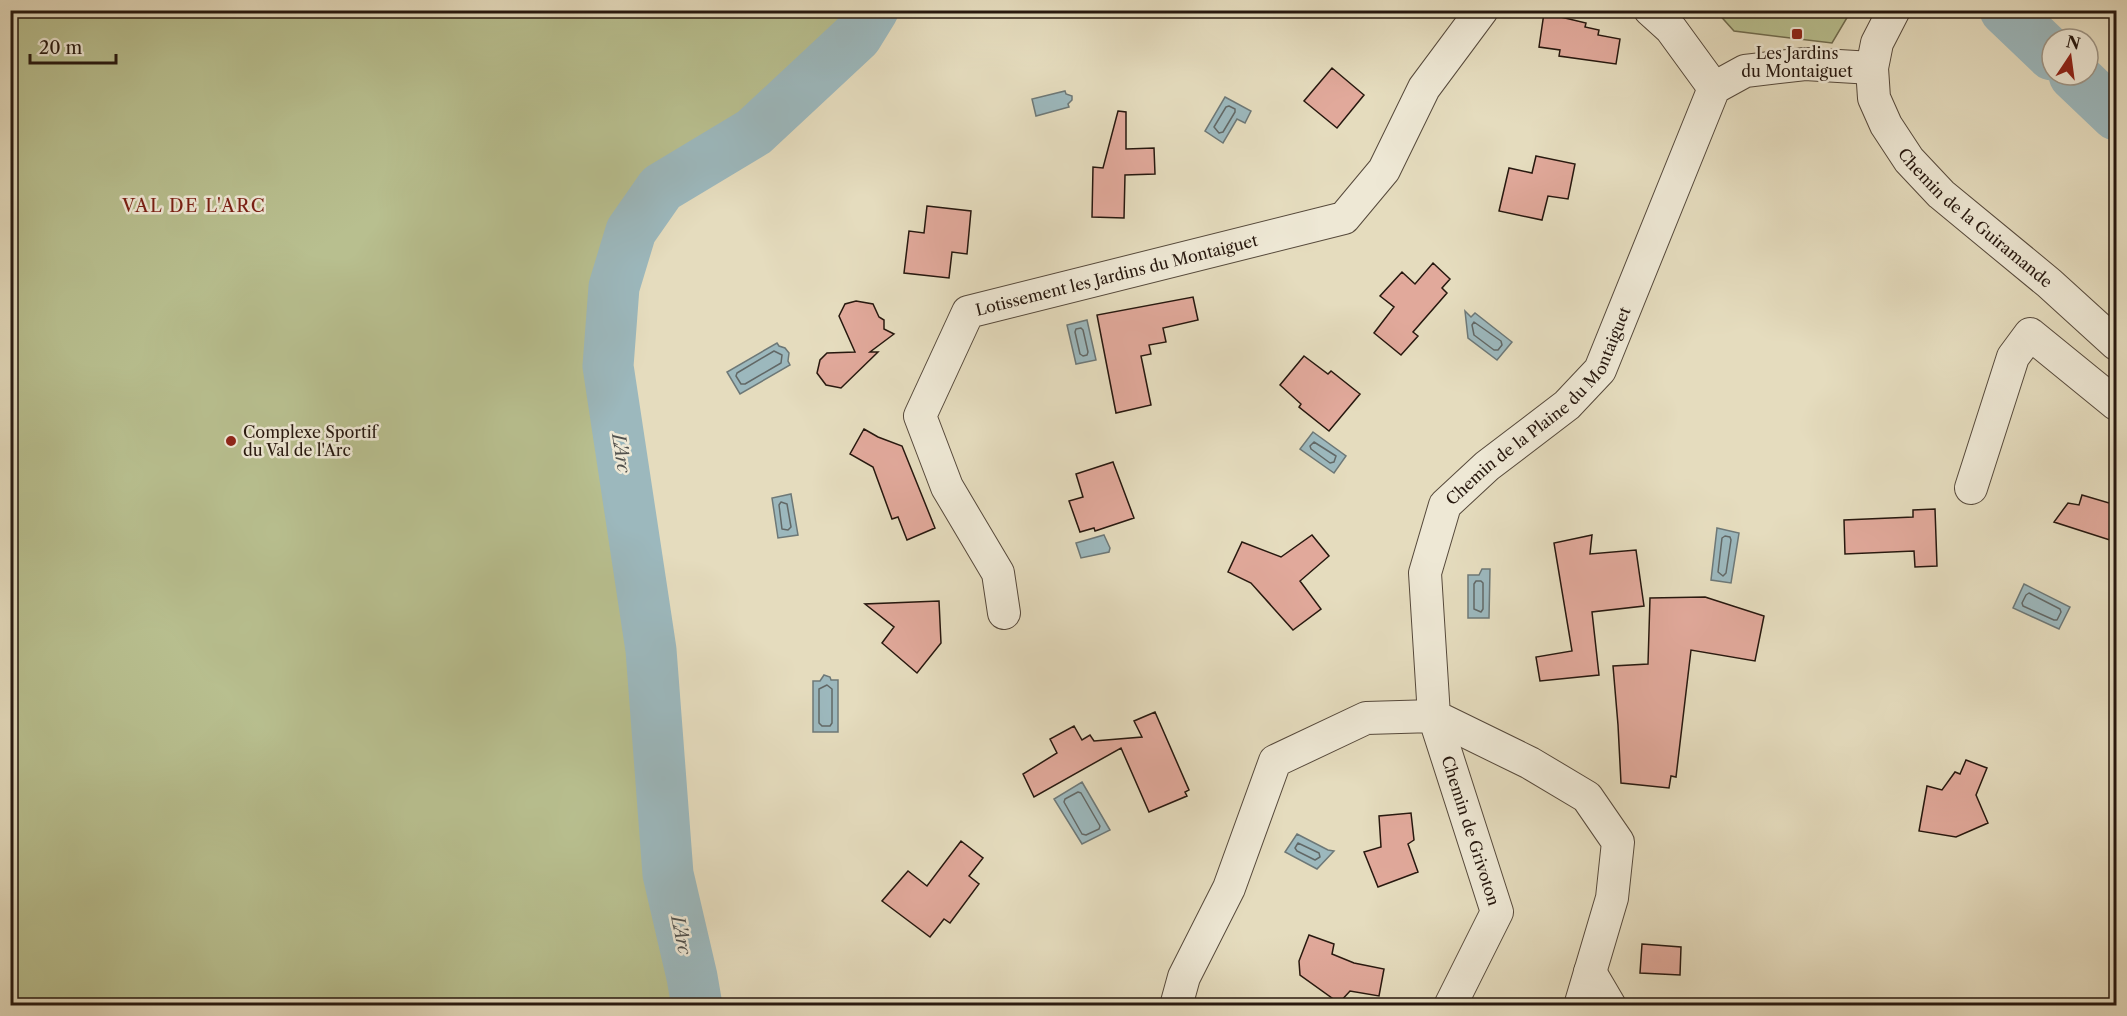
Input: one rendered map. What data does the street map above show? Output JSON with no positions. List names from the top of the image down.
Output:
{
  "streets": {
    "street": [
      "Chemin de la Guiramande",
      "Lotissement les Jardins du Montaiguet",
      "Chemin de la Plaine du Montaiguet",
      "Chemin de Grivoton"
    ]
  },
  "crossings": [
    ["Chemin de la Plaine du Montaiguet", "Chemin de Grivoton"]
  ],
  "districts": ["VAL DE L'ARC"],
  "water": ["L'Arc"],
  "places": {
    "transit": ["Les Jardins du Montaiguet"],
    "other": ["Complexe Sportif du Val de l'Arc"]
  },
  "scale_bar": "20 m",
  "north": "top"
}
